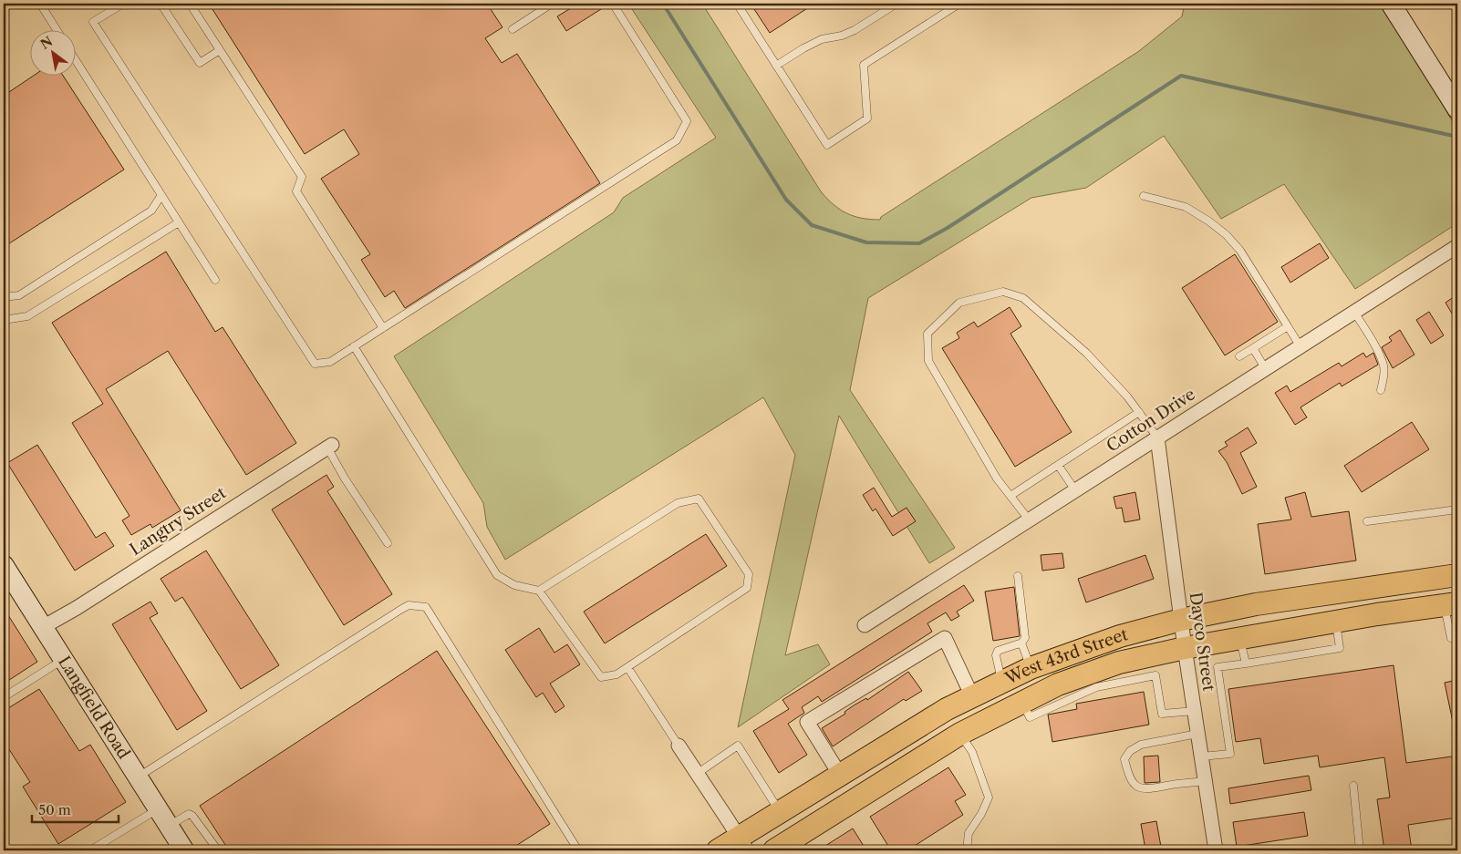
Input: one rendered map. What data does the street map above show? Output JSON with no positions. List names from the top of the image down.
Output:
{
  "streets": {
    "main road": ["West 43rd Street"],
    "street": [
      "Cotton Drive",
      "Langtry Street",
      "Dayco Street",
      "Langfield Road"
    ]
  },
  "crossings": [
    ["Cotton Drive", "Dayco Street"],
    ["Langtry Street", "Langfield Road"],
    ["Dayco Street", "West 43rd Street"]
  ],
  "scale_bar": "50 m",
  "north": "top left"
}
